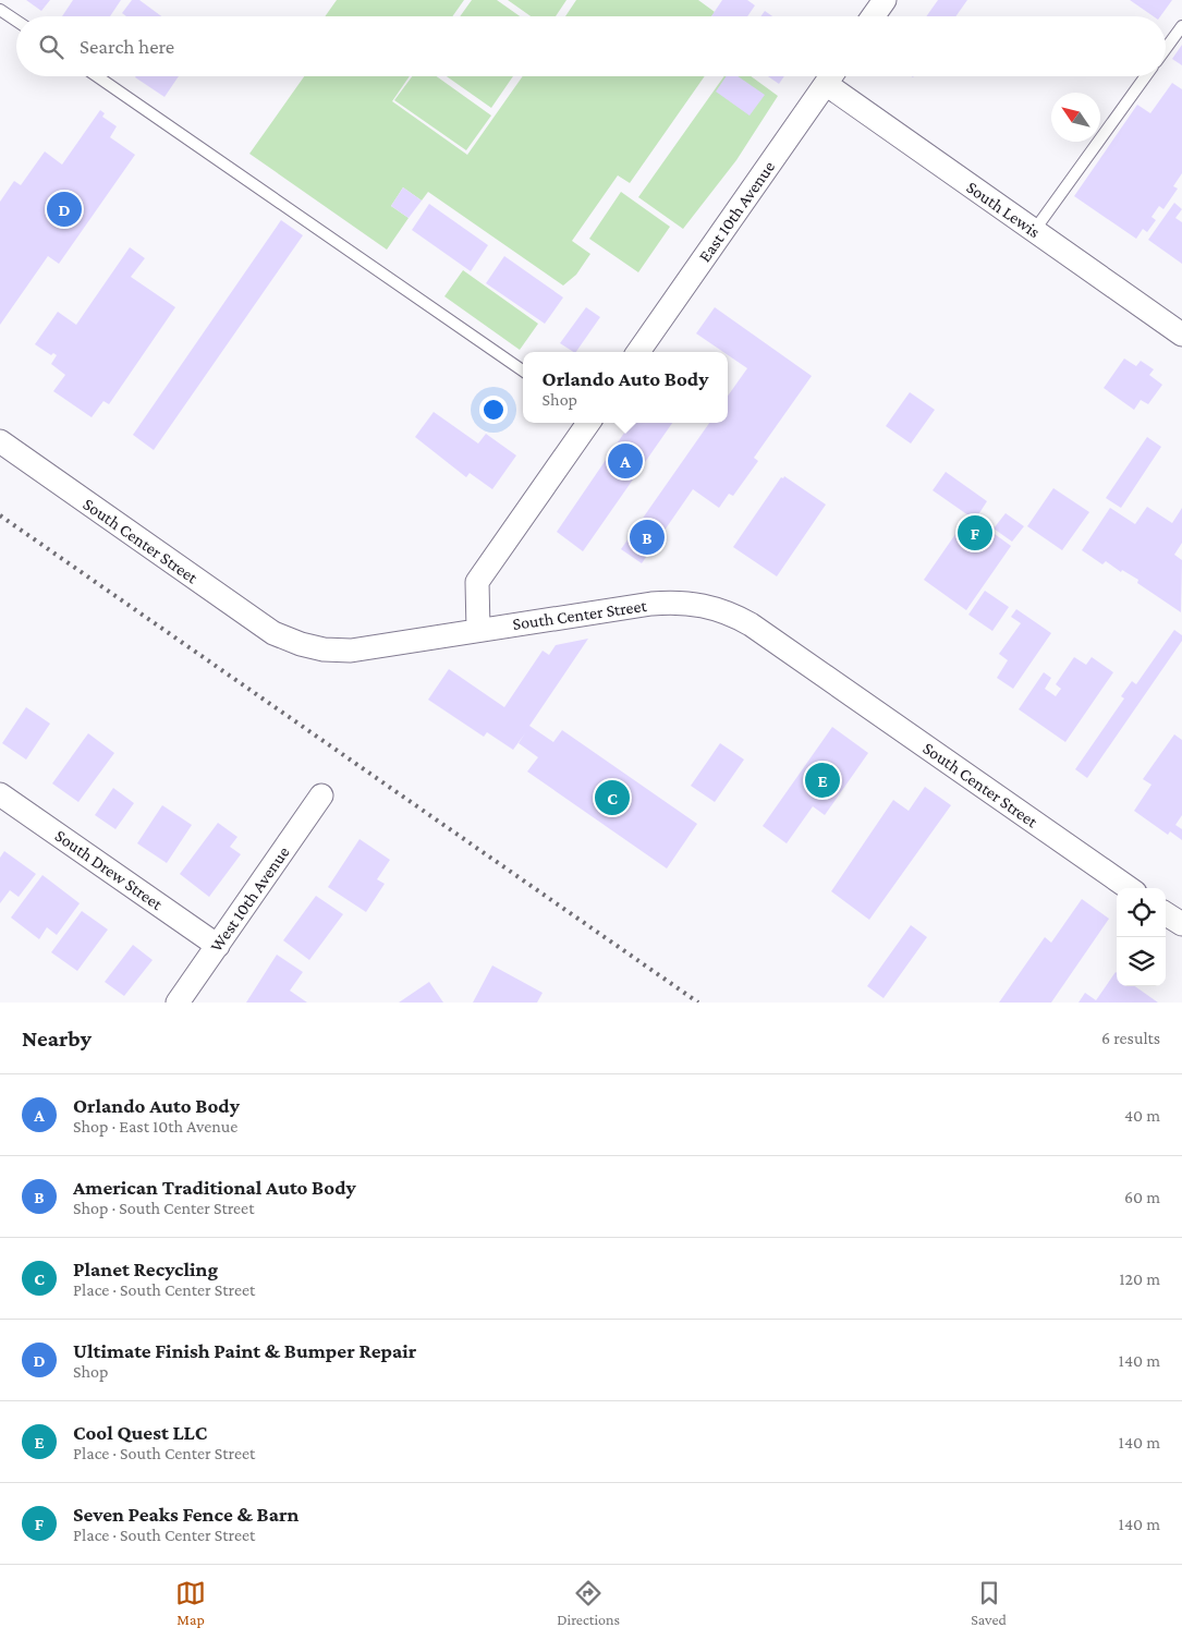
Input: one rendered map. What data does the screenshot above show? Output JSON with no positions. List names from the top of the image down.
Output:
{
  "streets": {
    "street": [
      "South Lewis",
      "East 10th Avenue",
      "South Center Street",
      "South Drew Street",
      "West 10th Avenue"
    ]
  },
  "crossings": [
    ["South Drew Street", "West 10th Avenue"]
  ],
  "north": "top left",
  "page": {
    "search": "Search here",
    "pins": [
      "D",
      "A",
      "F",
      "B",
      "E",
      "C"
    ],
    "popup": ["Orlando Auto Body", "Shop"],
    "heading": ["Nearby", "6 results"],
    "list": [
      {
        "mark": "A",
        "name": "Orlando Auto Body",
        "note": "Shop · East 10th Avenue",
        "value": "40 m"
      },
      {
        "mark": "B",
        "name": "American Traditional Auto Body",
        "note": "Shop · South Center Street",
        "value": "60 m"
      },
      {
        "mark": "C",
        "name": "Planet Recycling",
        "note": "Place · South Center Street",
        "value": "120 m"
      },
      {
        "mark": "D",
        "name": "Ultimate Finish Paint & Bumper Repair",
        "note": "Shop",
        "value": "140 m"
      },
      {
        "mark": "E",
        "name": "Cool Quest LLC",
        "note": "Place · South Center Street",
        "value": "140 m"
      },
      {
        "mark": "F",
        "name": "Seven Peaks Fence & Barn",
        "note": "Place · South Center Street",
        "value": "140 m"
      }
    ],
    "nav": ["Map", "Directions", "Saved"]
  }
}
